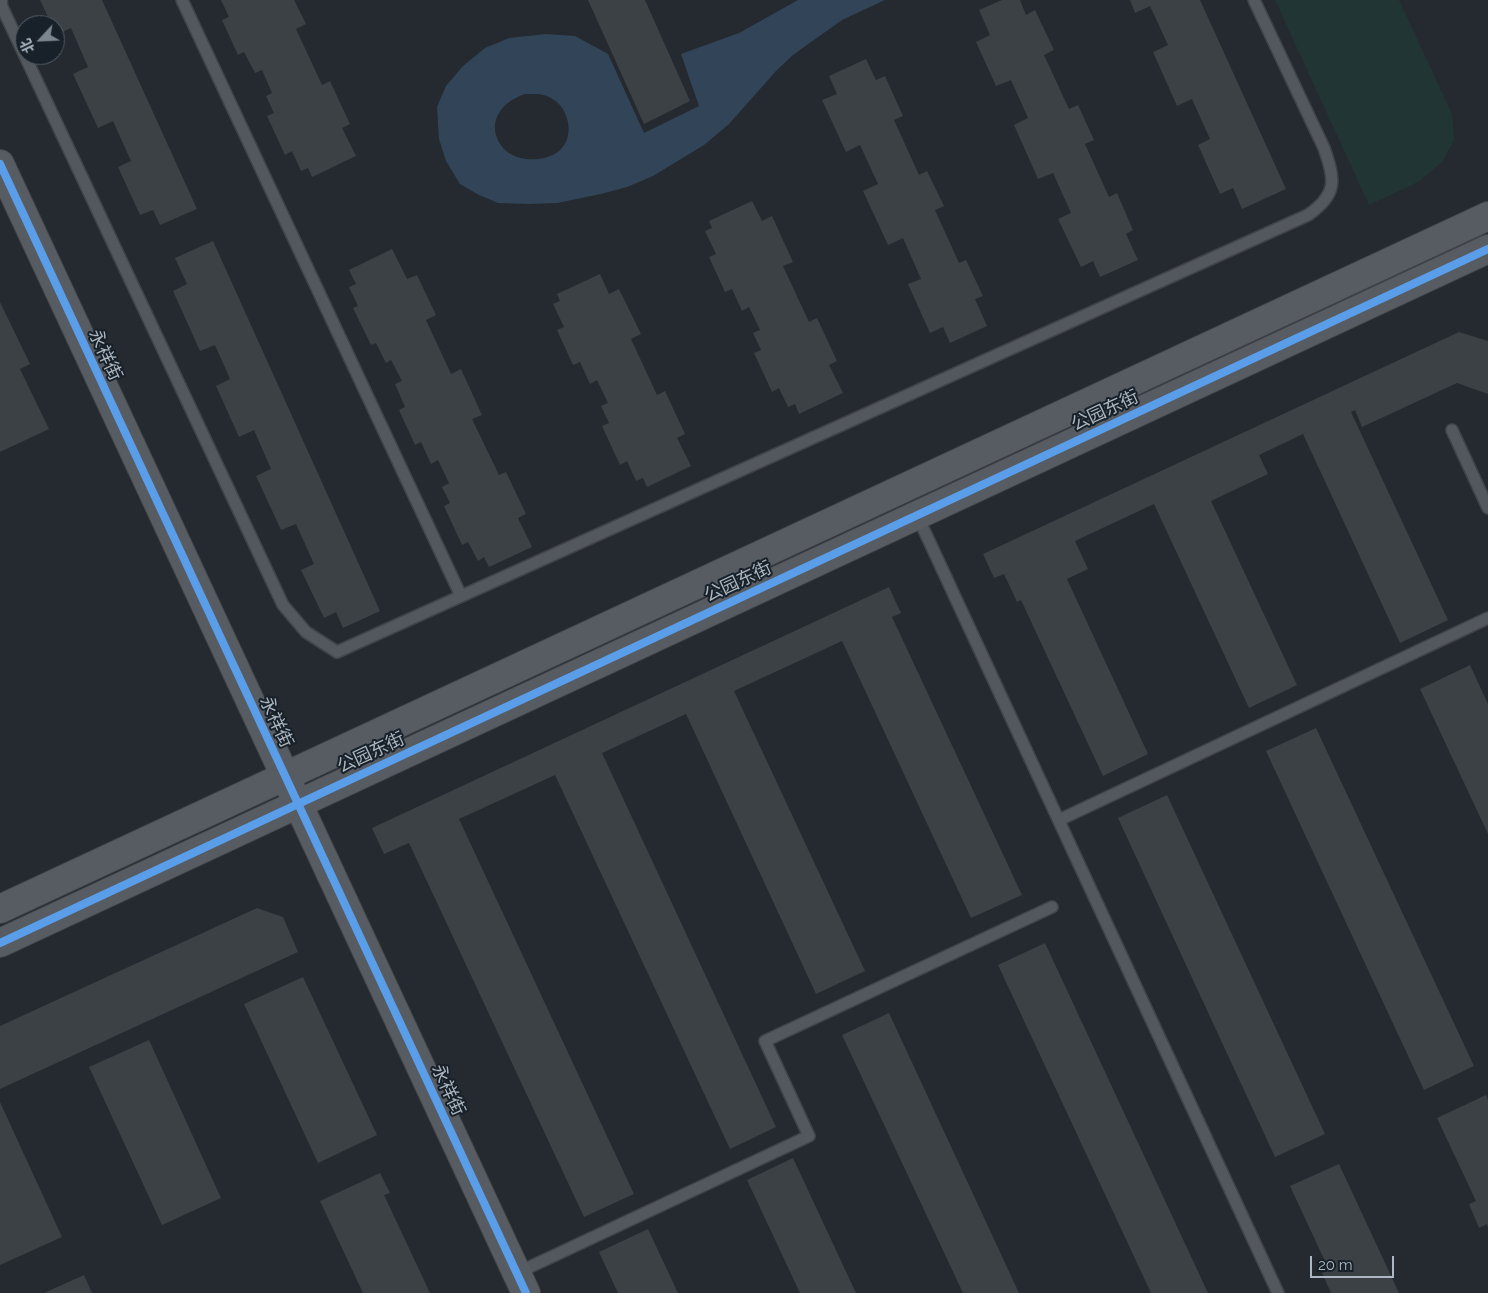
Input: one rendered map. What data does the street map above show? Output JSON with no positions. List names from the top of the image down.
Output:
{
  "streets": {
    "street": ["永祥街", "公园东街"]
  },
  "crossings": [
    ["永祥街", "公园东街"]
  ],
  "scale_bar": "20 m",
  "north": "bottom left"
}
